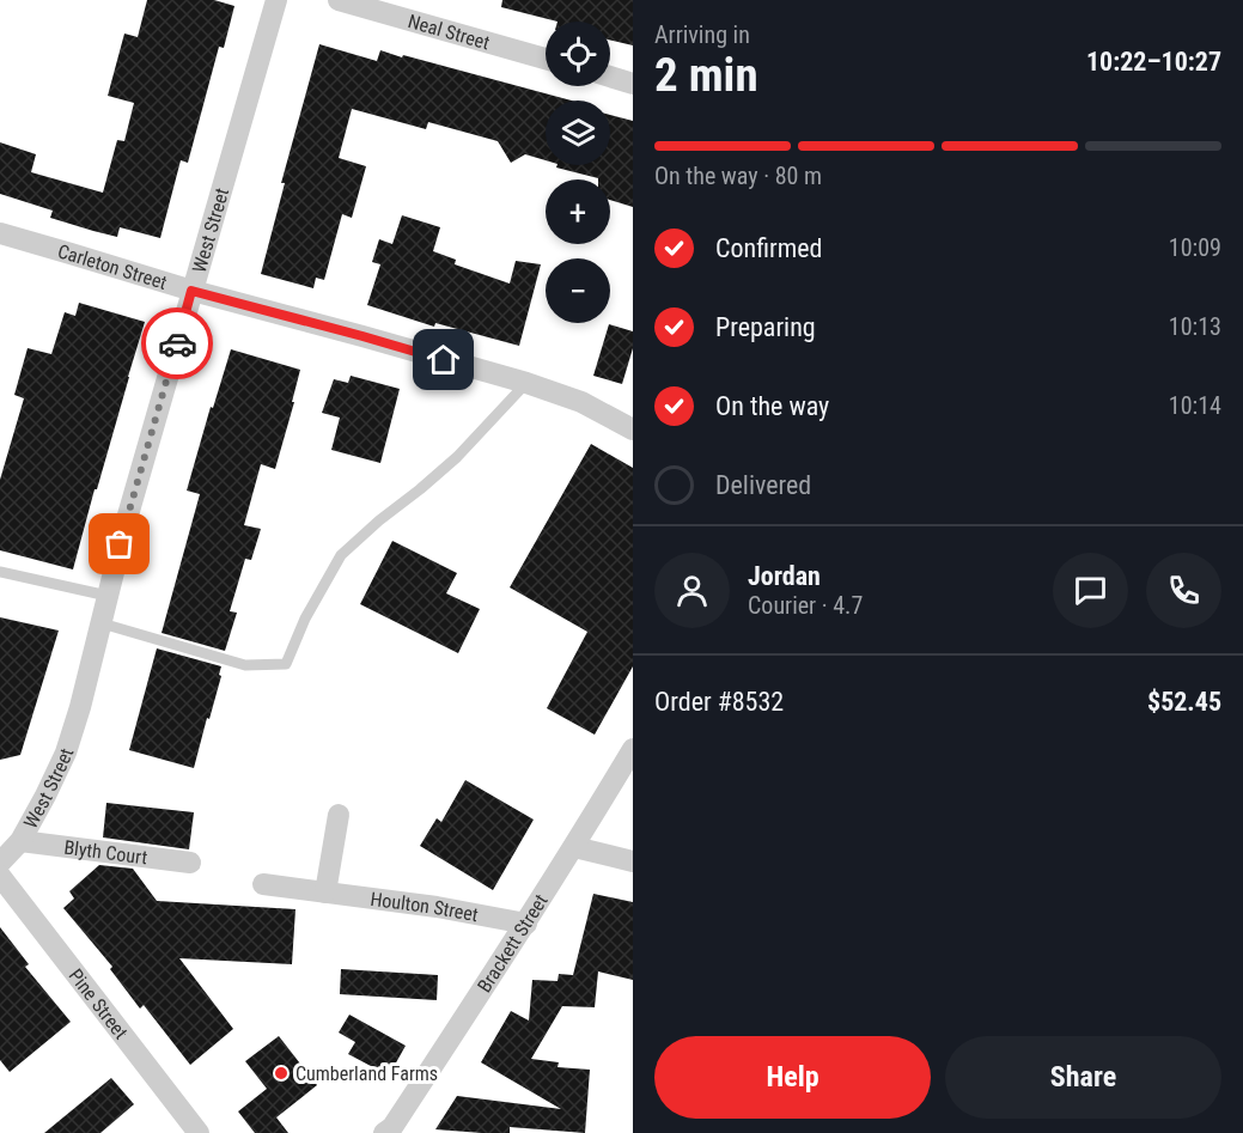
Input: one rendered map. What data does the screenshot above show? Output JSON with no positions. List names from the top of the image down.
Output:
{
  "streets": {
    "street": [
      "Neal Street",
      "West Street",
      "Carleton Street",
      "Blyth Court",
      "Houlton Street",
      "Brackett Street",
      "Pine Street"
    ]
  },
  "crossings": [
    ["West Street", "Carleton Street"],
    ["West Street", "Blyth Court"],
    ["Houlton Street", "Brackett Street"]
  ],
  "places": ["Cumberland Farms"],
  "page": {
    "heading": ["2 min", "Arriving in", "10:22–10:27"],
    "panel": [
      "Jordan",
      "Courier · 4.7",
      "Order #8532",
      "$52.45"
    ],
    "map_buttons": ["+", "−"],
    "bar": "On the way · 80 m",
    "list": [
      ["Confirmed", "10:09"],
      ["Preparing", "10:13"],
      ["On the way", "10:14"],
      "Delivered"
    ],
    "buttons": ["Help", "Share"]
  }
}
